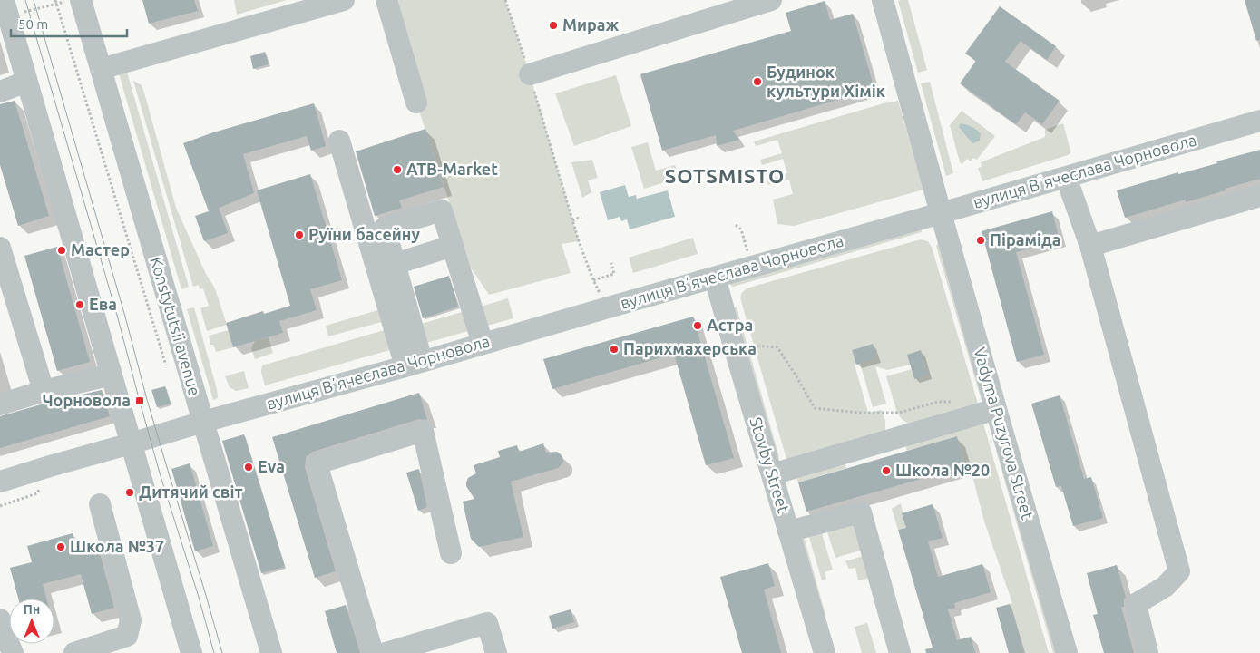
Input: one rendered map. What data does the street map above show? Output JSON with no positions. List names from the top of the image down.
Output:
{
  "streets": {
    "street": [
      "вулиця Вʼячеслава Чорновола",
      "Konstytutsii avenue",
      "Vadyma Puzyrova Street",
      "Stovby Street"
    ]
  },
  "crossings": [
    ["вулиця Вʼячеслава Чорновола", "Konstytutsii avenue"],
    ["вулиця Вʼячеслава Чорновола", "Vadyma Puzyrova Street"],
    ["вулиця Вʼячеслава Чорновола", "Stovby Street"]
  ],
  "districts": ["SOTSMISTO"],
  "places": {
    "other": [
      "Мираж",
      "Будинок культури Хімік",
      "ATB-Market",
      "Руїни басейну",
      "Піраміда",
      "Мастер",
      "Ева",
      "Астра",
      "Парихмахерська",
      "Eva",
      "Школа №20",
      "Дитячий світ",
      "Школа №37"
    ],
    "transit": ["Чорновола"]
  },
  "scale_bar": "50 m",
  "north": "top"
}
